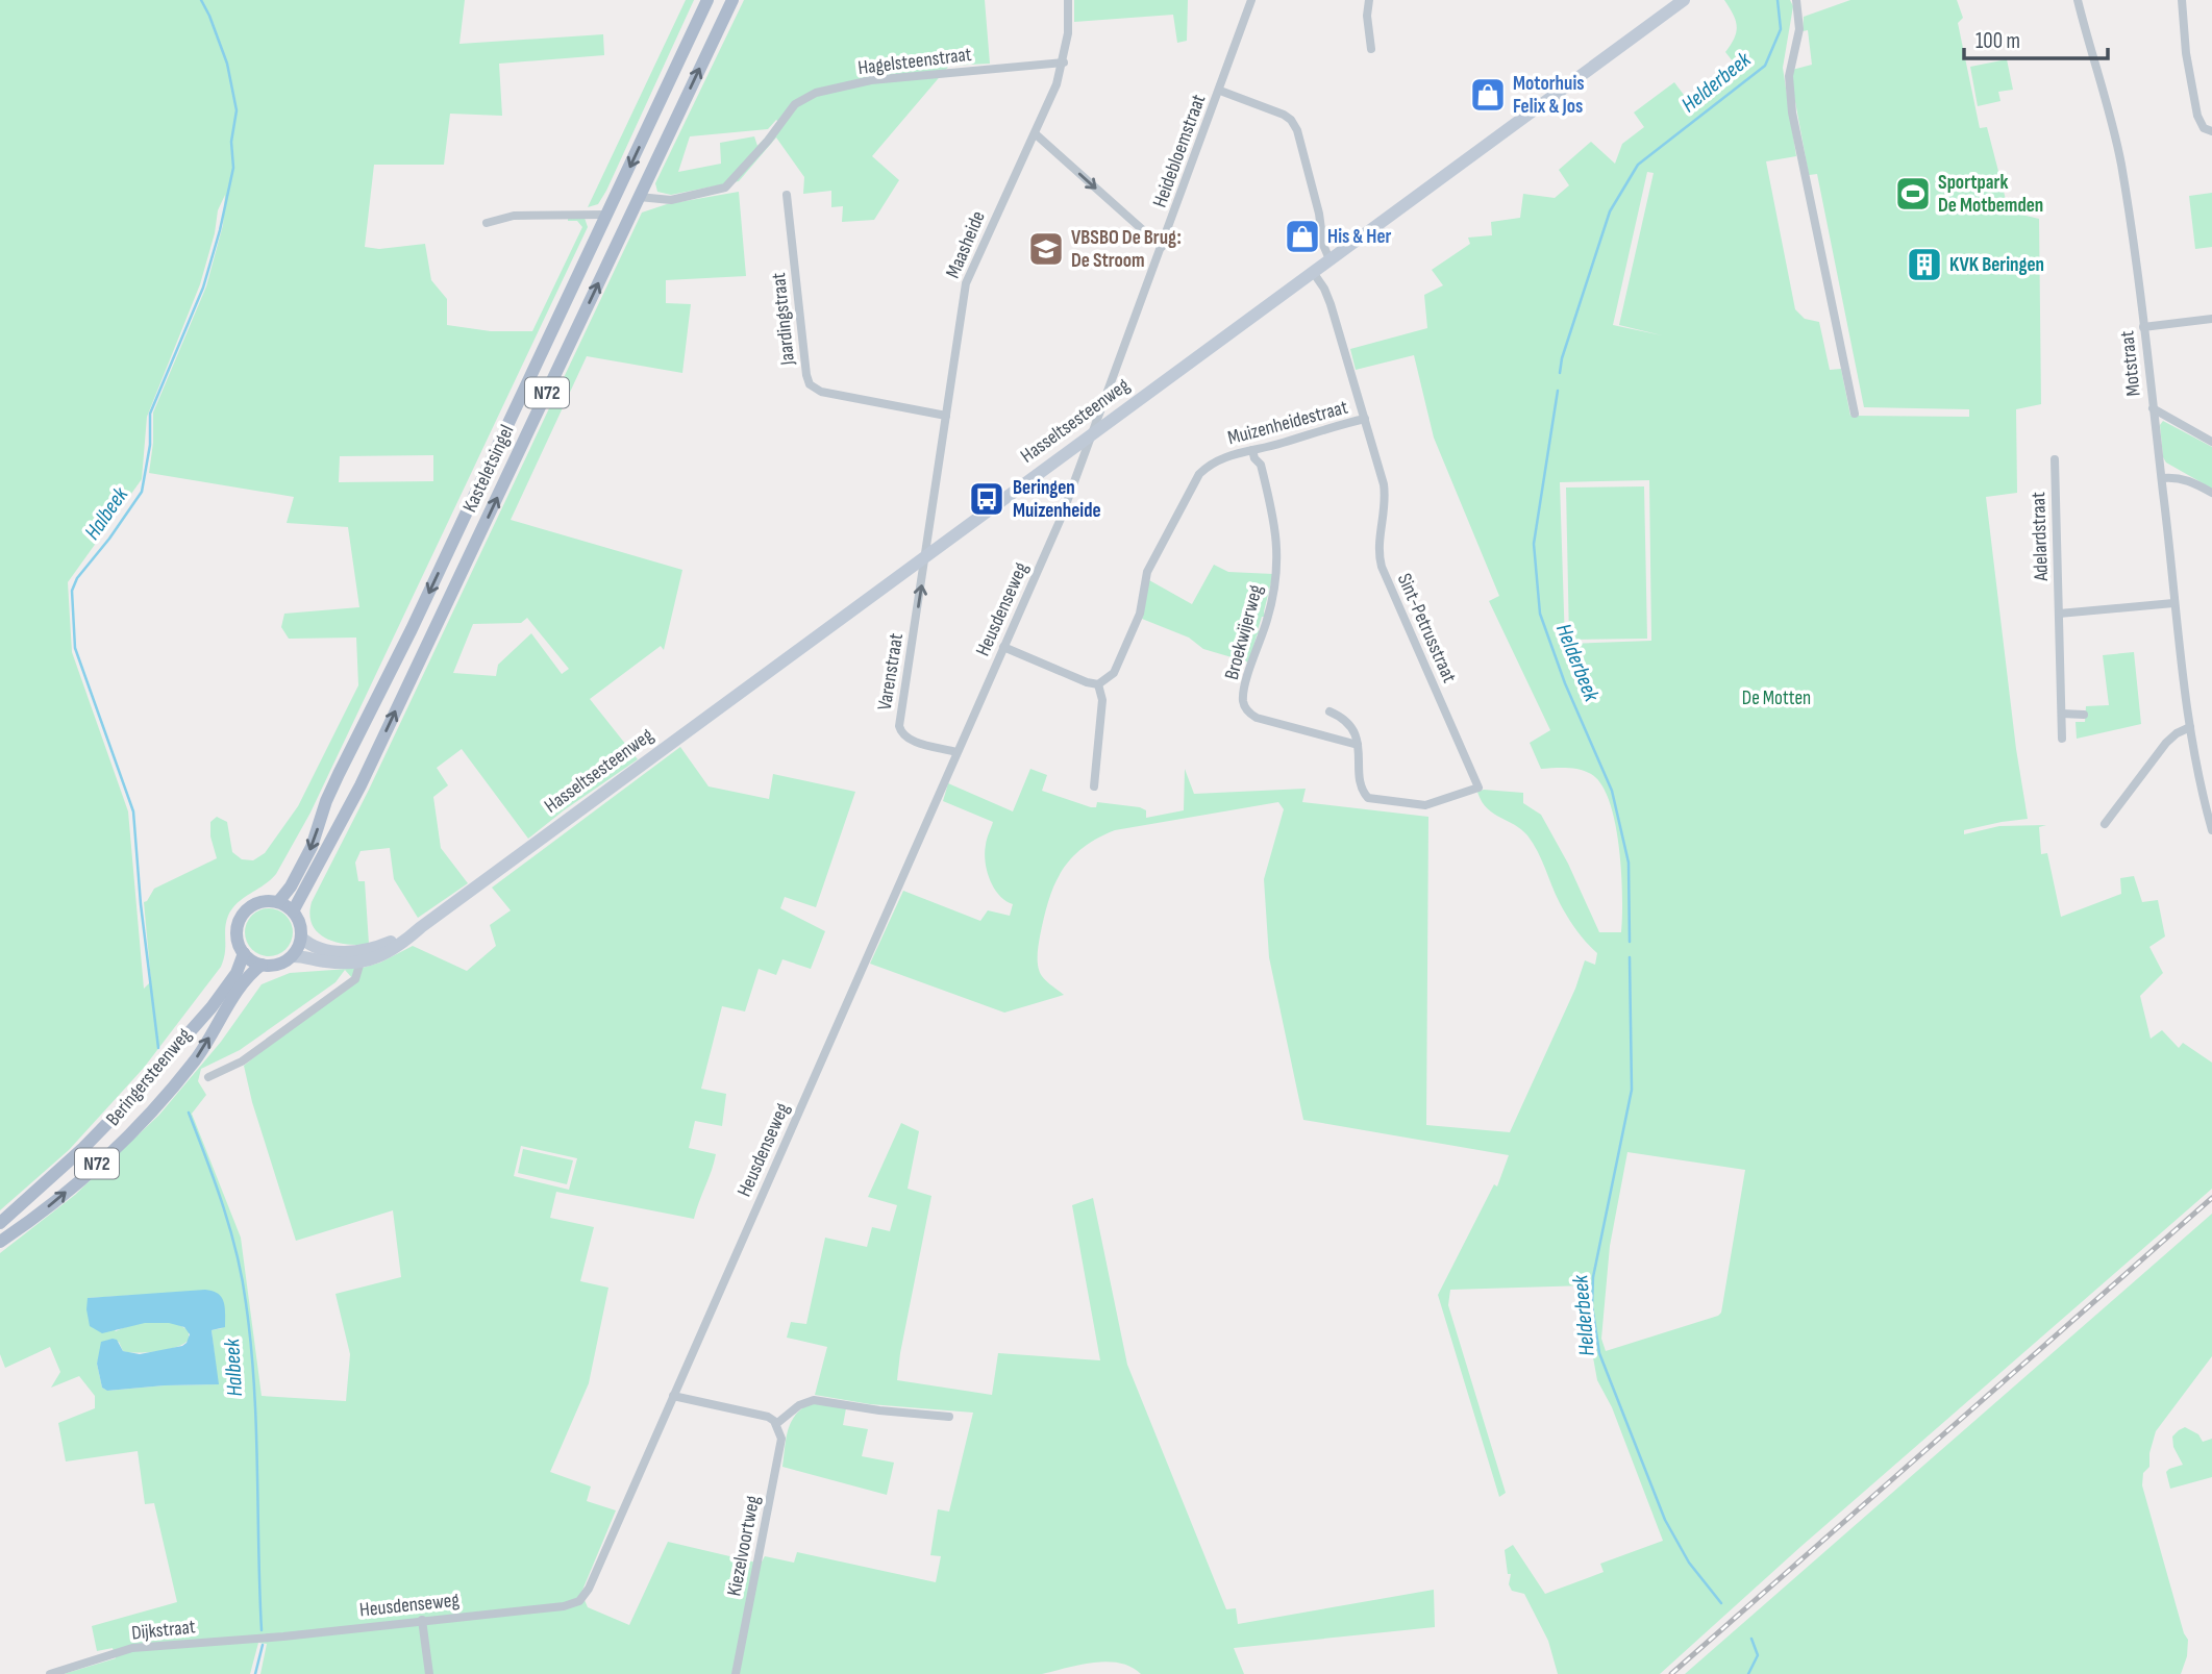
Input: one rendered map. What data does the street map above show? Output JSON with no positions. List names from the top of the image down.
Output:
{
  "streets": {
    "main road": [
      "N72",
      "Hasseltsesteenweg",
      "Kasteletsingel",
      "Beringersteenweg"
    ],
    "street": [
      "Hagelsteenstraat",
      "Heidebloemstraat",
      "Maasheide",
      "Jaardingstraat",
      "Motstraat",
      "Muizenheidestraat",
      "Adelardstraat",
      "Heusdenseweg",
      "Sint-Petrusstraat",
      "Broekwijerweg",
      "Varenstraat",
      "Kiezelvoortweg",
      "Dijkstraat"
    ]
  },
  "crossings": [
    ["Hagelsteenstraat", "Maasheide"],
    ["Hagelsteenstraat", "Kasteletsingel"],
    ["Heidebloemstraat", "Hasseltsesteenweg"],
    ["Heidebloemstraat", "Heusdenseweg"],
    ["Maasheide", "Jaardingstraat"],
    ["Maasheide", "Hasseltsesteenweg"],
    ["Maasheide", "Varenstraat"],
    ["N72", "Hasseltsesteenweg"],
    ["N72", "Kasteletsingel"],
    ["N72", "Beringersteenweg"],
    ["Hasseltsesteenweg", "Kasteletsingel"],
    ["Hasseltsesteenweg", "Heusdenseweg"],
    ["Hasseltsesteenweg", "Sint-Petrusstraat"],
    ["Hasseltsesteenweg", "Varenstraat"],
    ["Muizenheidestraat", "Sint-Petrusstraat"],
    ["Muizenheidestraat", "Broekwijerweg"],
    ["Heusdenseweg", "Varenstraat"],
    ["Heusdenseweg", "Dijkstraat"],
    ["Sint-Petrusstraat", "Broekwijerweg"]
  ],
  "one_way": ["Varenstraat"],
  "water": ["Helderbeek", "Halbeek"],
  "parks": ["De Motten"],
  "places": {
    "shop": ["Motorhuis Felix & Jos", "His & Her"],
    "sports": ["Sportpark De Motbemden"],
    "school or university": ["VBSBO De Brug: De Stroom"],
    "building": ["KVK Beringen"],
    "bus stop": ["Beringen Muizenheide"]
  },
  "scale_bar": "100 m"
}
